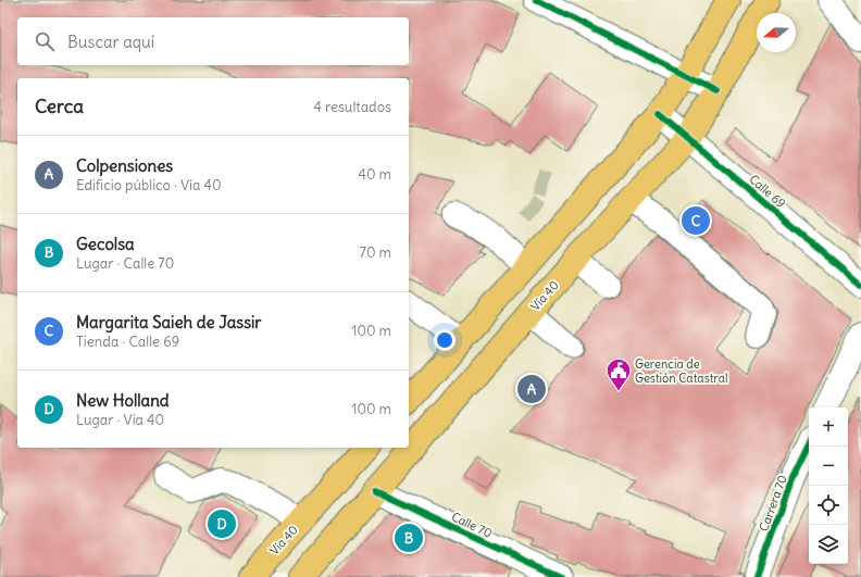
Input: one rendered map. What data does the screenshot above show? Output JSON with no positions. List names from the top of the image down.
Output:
{
  "streets": {
    "highway": ["Vía 40"],
    "street": ["Calle 69", "Carrera 70", "Calle 70"]
  },
  "crossings": [
    ["Calle 69", "Vía 40"],
    ["Vía 40", "Calle 70"]
  ],
  "places": {
    "public building": ["Gerencia de Gestión Catastral"]
  },
  "north": "left",
  "page": {
    "search": "Buscar aquí",
    "heading": ["Cerca", "4 resultados"],
    "list": [
      {
        "mark": "A",
        "name": "Colpensiones",
        "note": "Edificio público · Vía 40",
        "value": "40 m"
      },
      {
        "mark": "B",
        "name": "Gecolsa",
        "note": "Lugar · Calle 70",
        "value": "70 m"
      },
      {
        "mark": "C",
        "name": "Margarita Saieh de Jassir",
        "note": "Tienda · Calle 69",
        "value": "100 m"
      },
      {
        "mark": "D",
        "name": "New Holland",
        "note": "Lugar · Vía 40",
        "value": "100 m"
      }
    ],
    "pins": [
      "C",
      "A",
      "D",
      "B"
    ],
    "map_buttons": ["+", "−"]
  }
}
